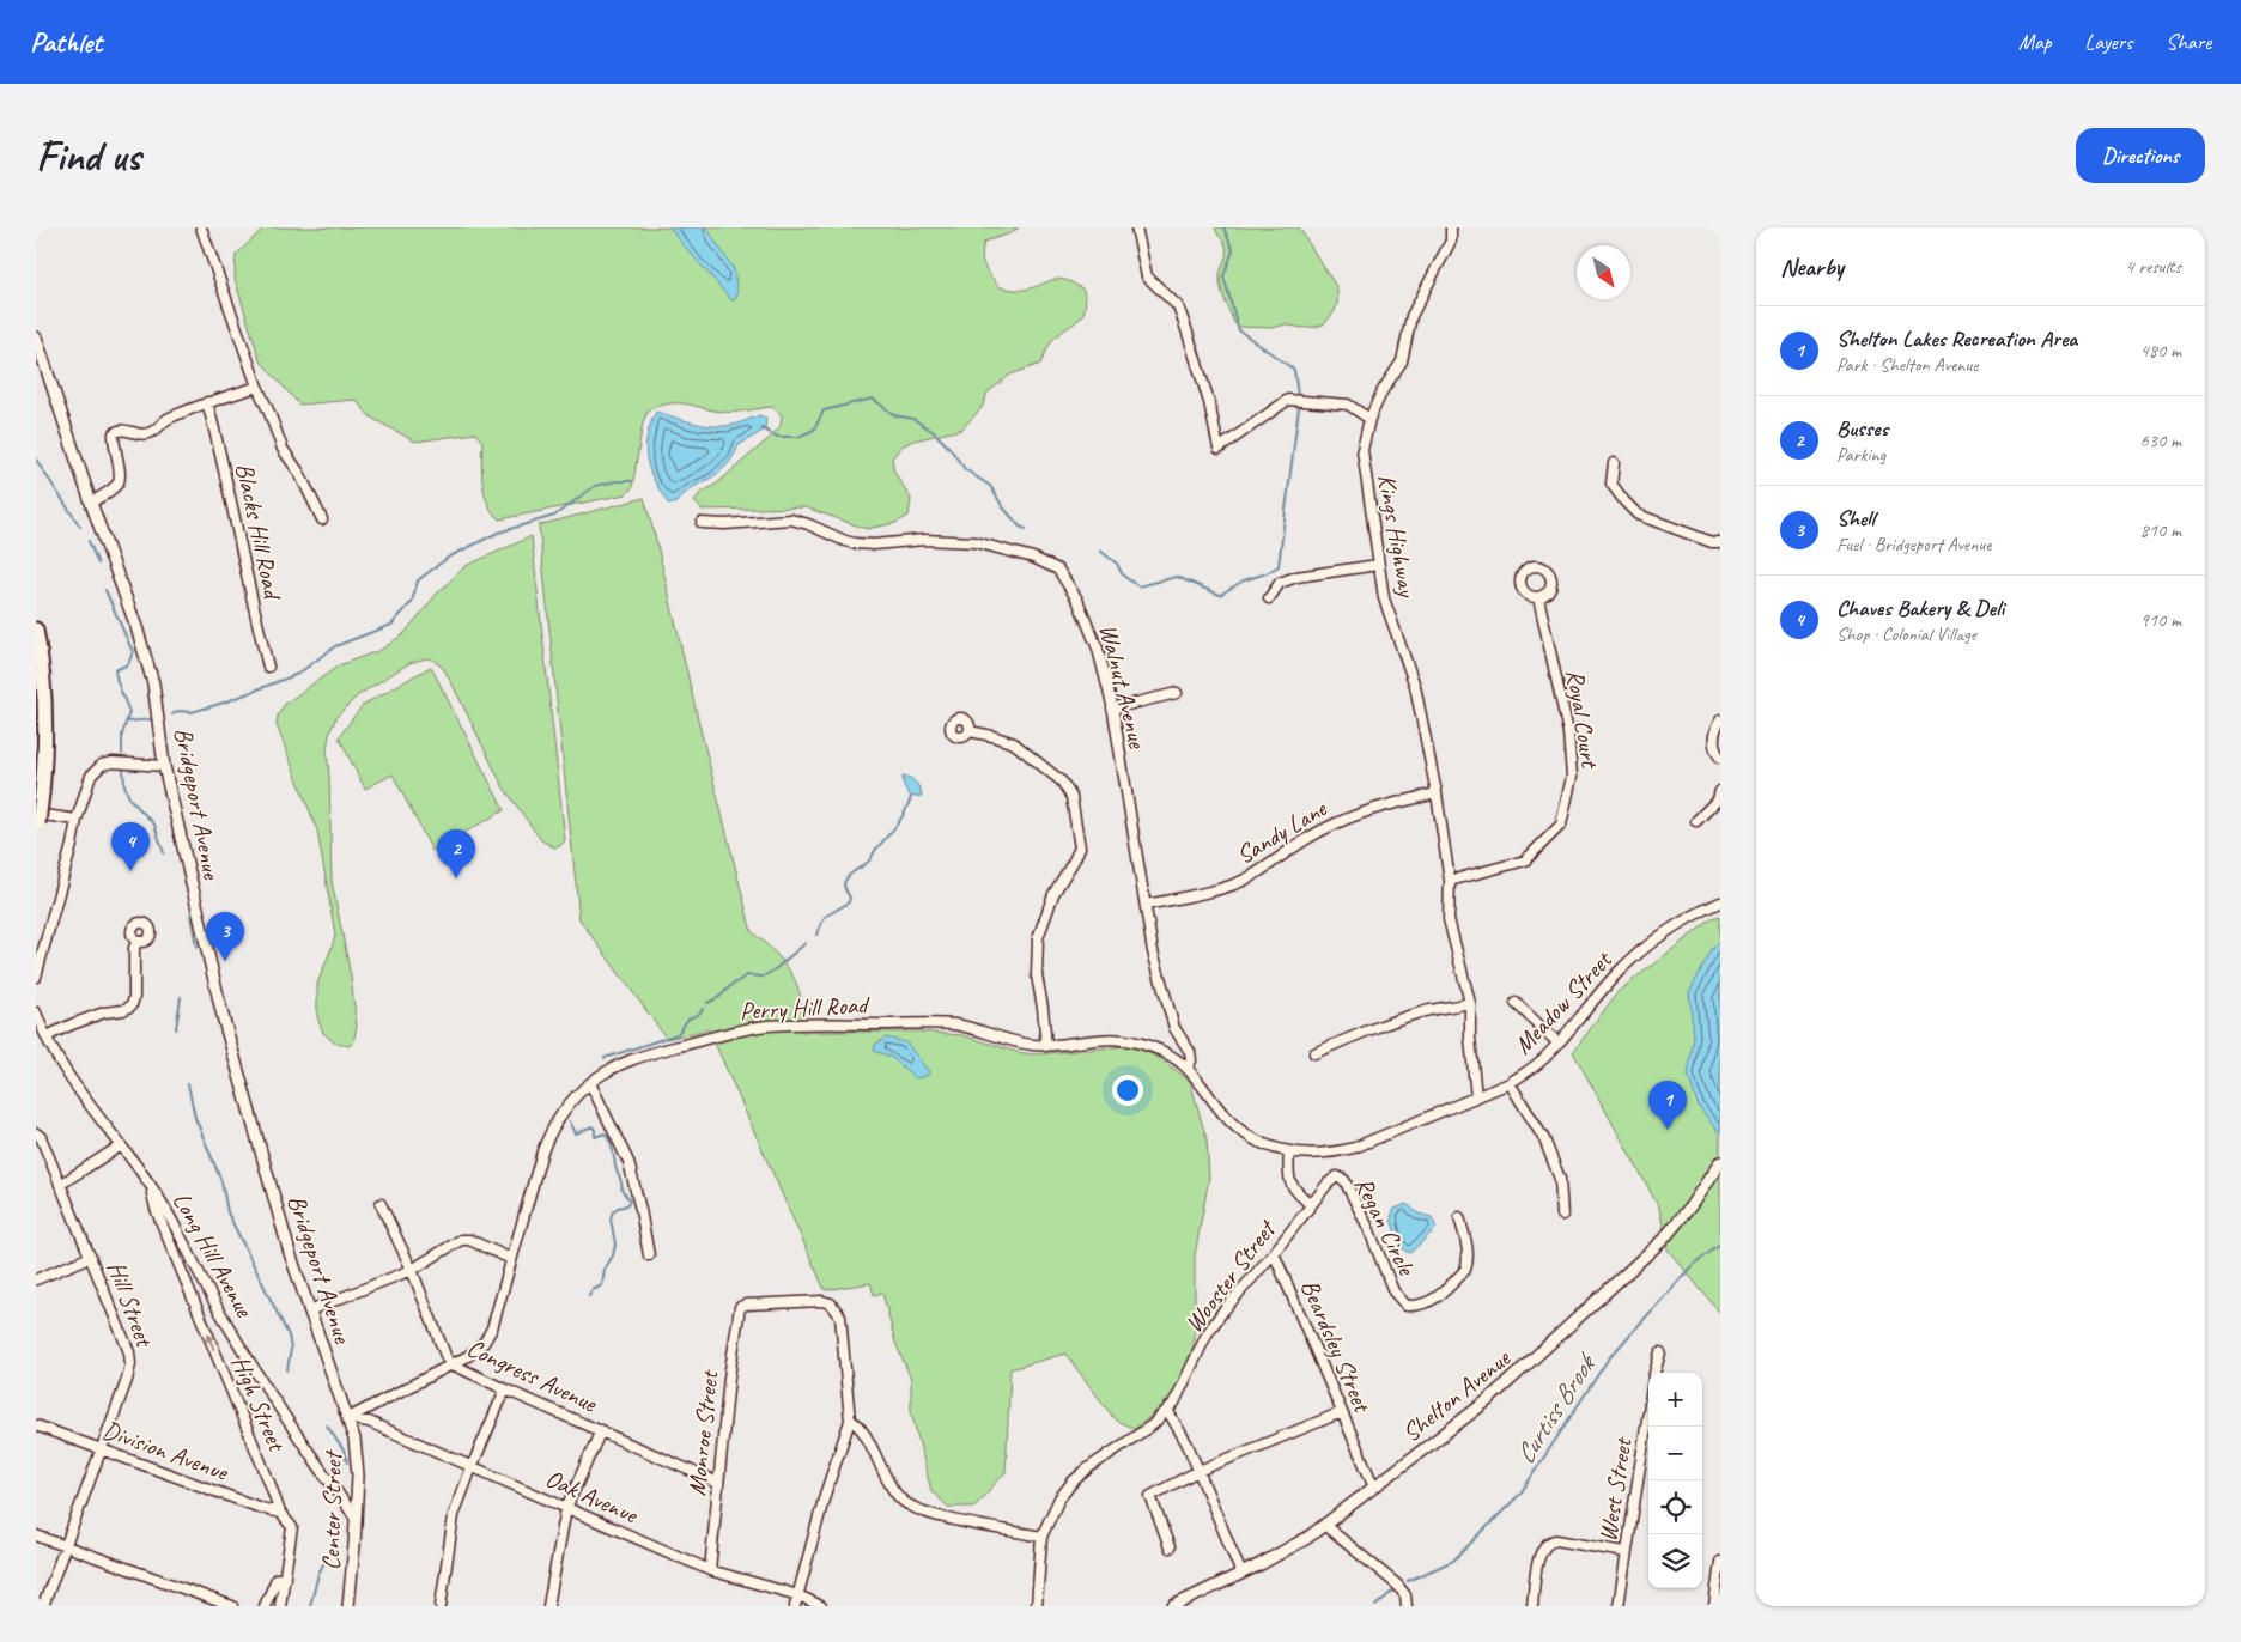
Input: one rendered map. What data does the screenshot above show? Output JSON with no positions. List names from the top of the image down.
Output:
{
  "streets": {
    "main road": ["Bridgeport Avenue", "Shelton Avenue", "Center Street"],
    "street": [
      "Blacks Hill Road",
      "Kings Highway",
      "Walnut Avenue",
      "Royal Court",
      "Sandy Lane",
      "Meadow Street",
      "Perry Hill Road",
      "Regan Circle",
      "Long Hill Avenue",
      "Wooster Street",
      "Hill Street",
      "Beardsley Street",
      "Congress Avenue",
      "High Street",
      "Monroe Street",
      "Division Avenue",
      "West Street",
      "Oak Avenue"
    ]
  },
  "crossings": [
    ["Kings Highway", "Royal Court"],
    ["Kings Highway", "Sandy Lane"],
    ["Kings Highway", "Meadow Street"],
    ["Walnut Avenue", "Sandy Lane"],
    ["Walnut Avenue", "Perry Hill Road"],
    ["Bridgeport Avenue", "Perry Hill Road"],
    ["Bridgeport Avenue", "Oak Avenue"],
    ["Bridgeport Avenue", "Center Street"],
    ["Meadow Street", "Perry Hill Road"],
    ["Perry Hill Road", "Congress Avenue"],
    ["Perry Hill Road", "Oak Avenue"],
    ["Perry Hill Road", "Center Street"],
    ["Regan Circle", "Wooster Street"],
    ["Long Hill Avenue", "High Street"],
    ["Long Hill Avenue", "Center Street"],
    ["Wooster Street", "Beardsley Street"],
    ["Hill Street", "Division Avenue"],
    ["Beardsley Street", "Shelton Avenue"],
    ["Congress Avenue", "Monroe Street"],
    ["High Street", "Division Avenue"],
    ["Monroe Street", "Oak Avenue"],
    ["Oak Avenue", "Center Street"]
  ],
  "one_way": ["High Street"],
  "water": ["Curtiss Brook"],
  "north": "bottom right",
  "page": {
    "header": "Pathlet",
    "nav": ["Map", "Layers", "Share"],
    "buttons": "Directions",
    "title": "Find us",
    "heading": ["Nearby", "4 results"],
    "list": [
      {
        "mark": "1",
        "name": "Shelton Lakes Recreation Area",
        "note": "Park · Shelton Avenue",
        "value": "480 m"
      },
      {
        "mark": "2",
        "name": "Busses",
        "note": "Parking",
        "value": "630 m"
      },
      {
        "mark": "3",
        "name": "Shell",
        "note": "Fuel · Bridgeport Avenue",
        "value": "810 m"
      },
      {
        "mark": "4",
        "name": "Chaves Bakery & Deli",
        "note": "Shop · Colonial Village",
        "value": "910 m"
      }
    ],
    "pins": [
      "4",
      "2",
      "3",
      "1"
    ],
    "map_buttons": ["+", "−"]
  }
}
